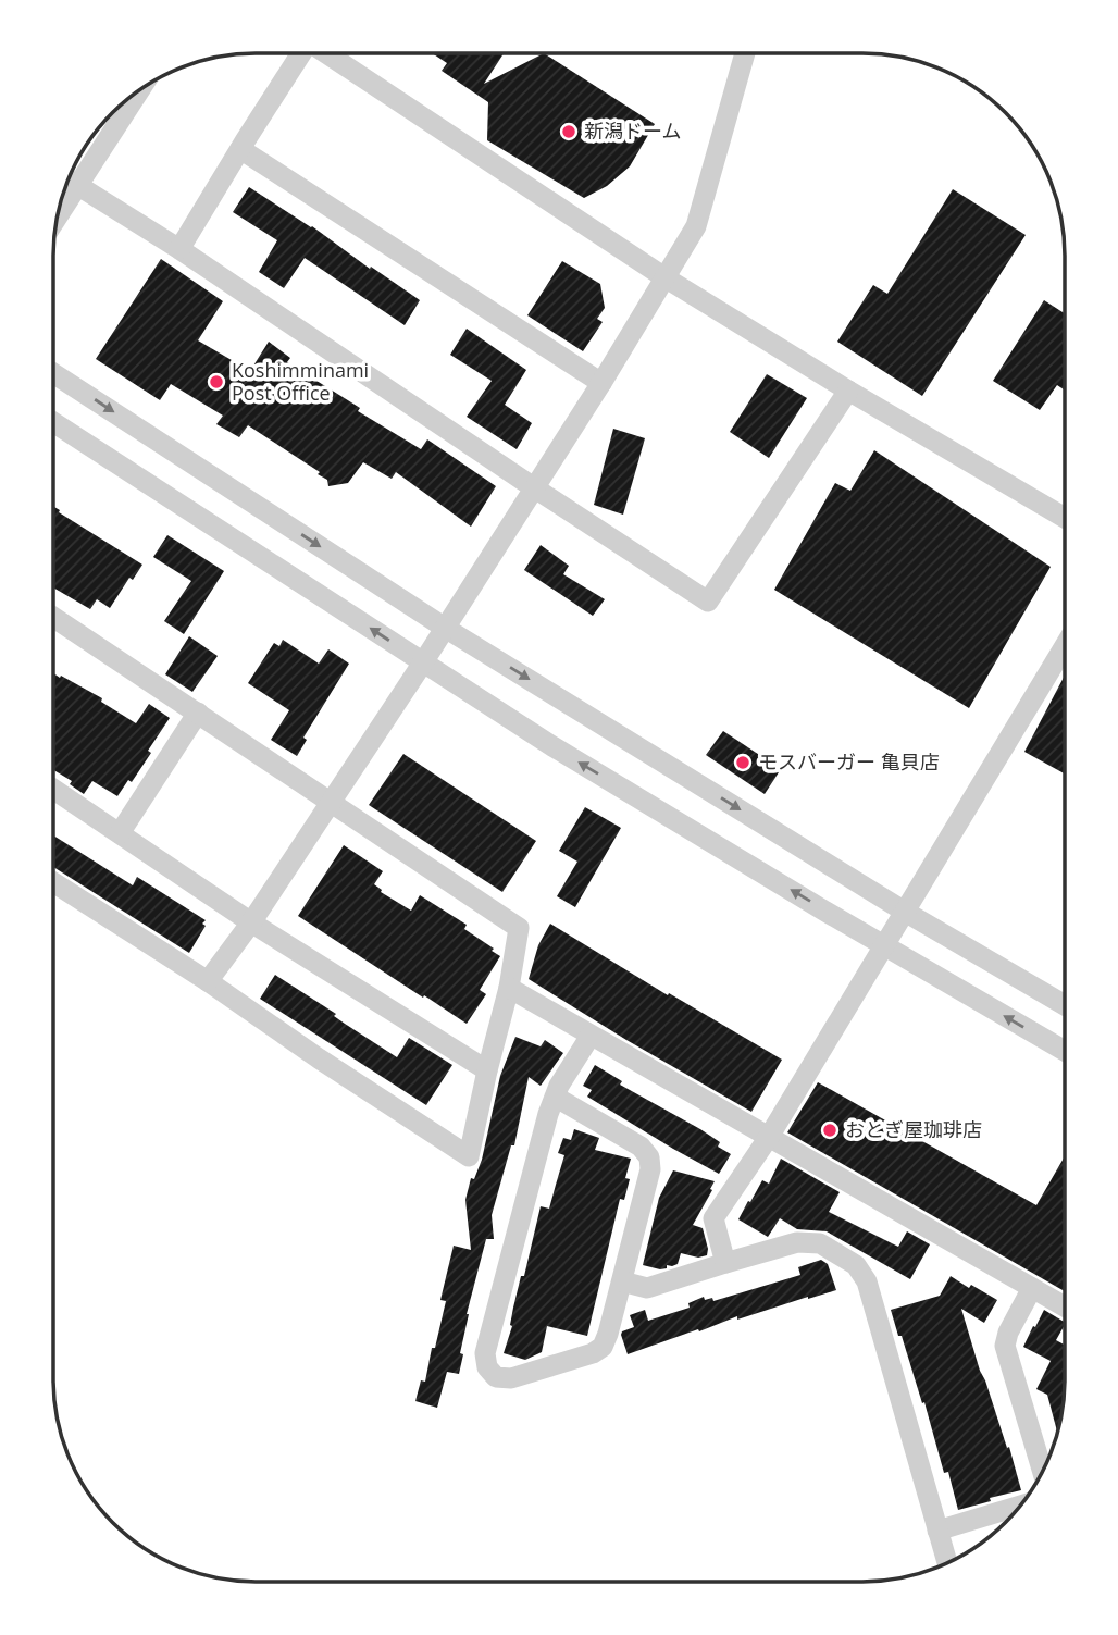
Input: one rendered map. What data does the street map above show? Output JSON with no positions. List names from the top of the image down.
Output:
{
  "places": [
    "新潟ドーム",
    "Koshimminami Post Office",
    "モスバーガー 亀貝店",
    "おとぎ屋珈琲店"
  ]
}
